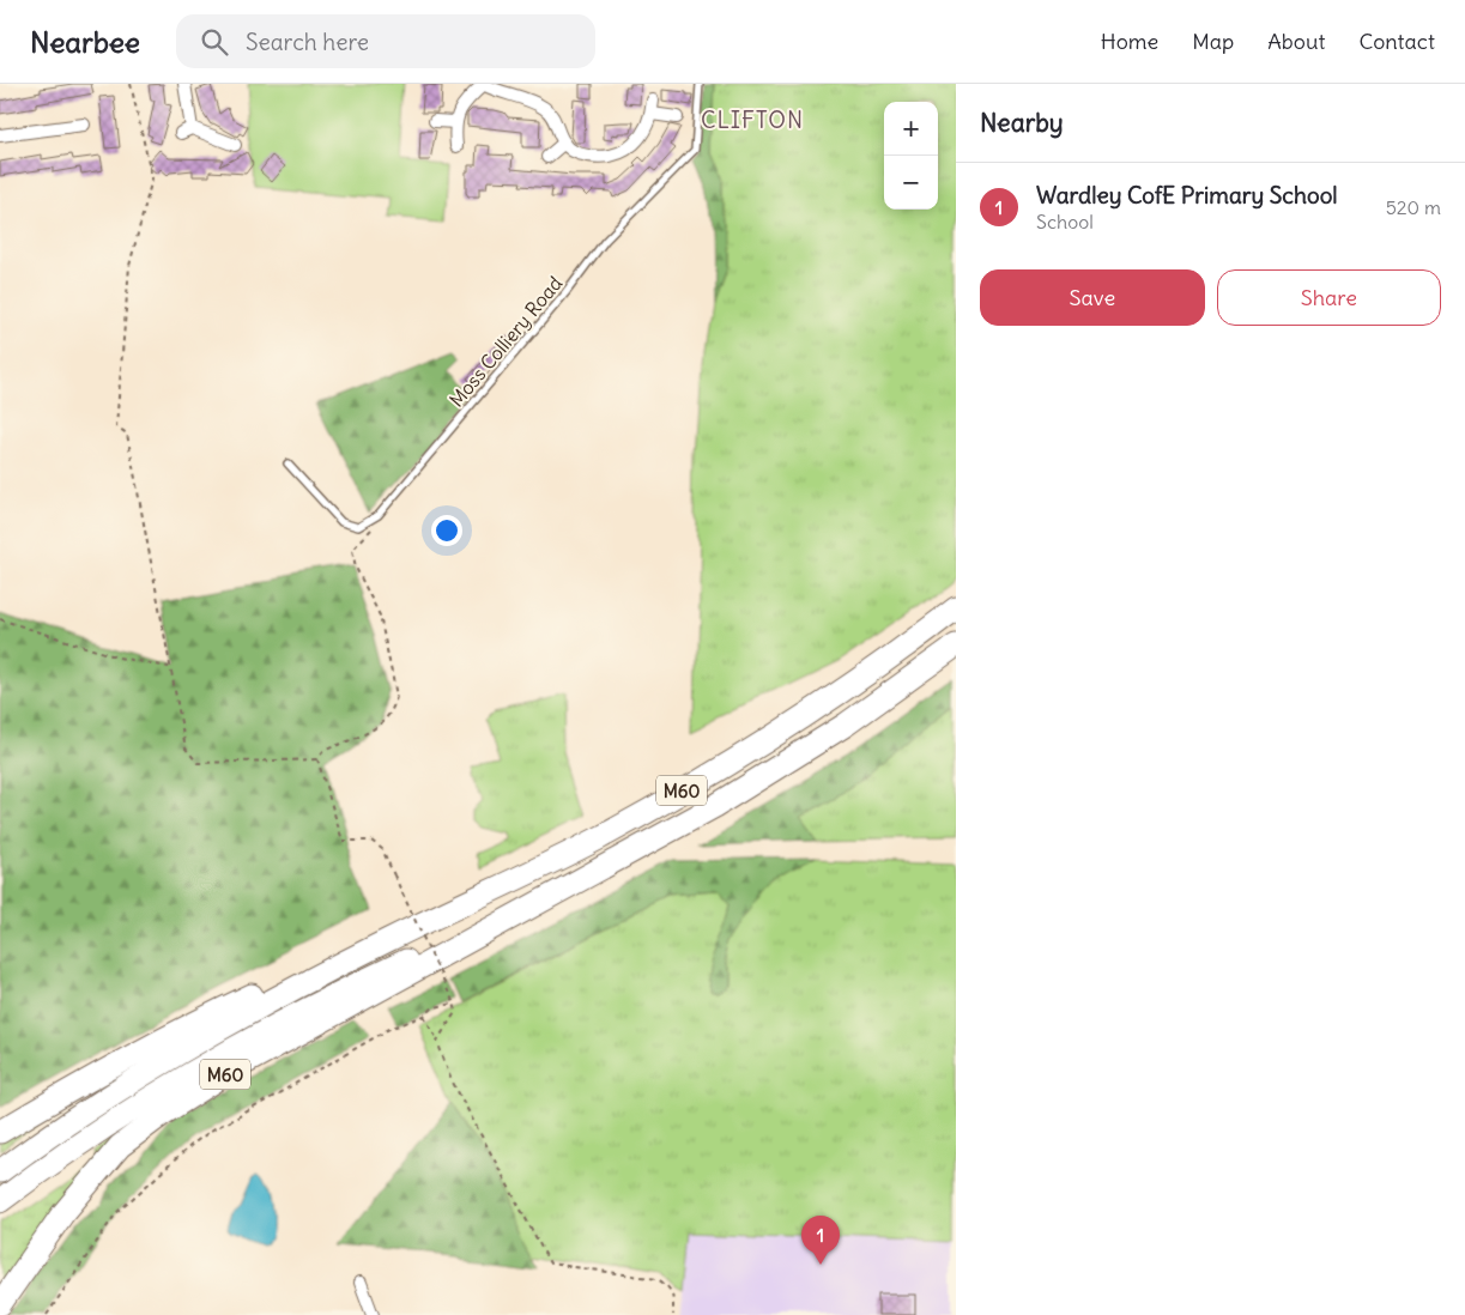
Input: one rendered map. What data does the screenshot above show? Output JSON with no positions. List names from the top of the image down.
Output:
{
  "streets": {
    "highway": ["M60"],
    "lane": ["Moss Colliery Road"]
  },
  "districts": ["CLIFTON"],
  "page": {
    "header": "Nearbee",
    "search": "Search here",
    "nav": [
      "Home",
      "Map",
      "About",
      "Contact"
    ],
    "heading": "Nearby",
    "map_buttons": ["+", "−"],
    "list": [
      {
        "mark": "1",
        "name": "Wardley CofE Primary School",
        "note": "School",
        "value": "520 m"
      }
    ],
    "buttons": ["Save", "Share"],
    "pins": "1"
  }
}
